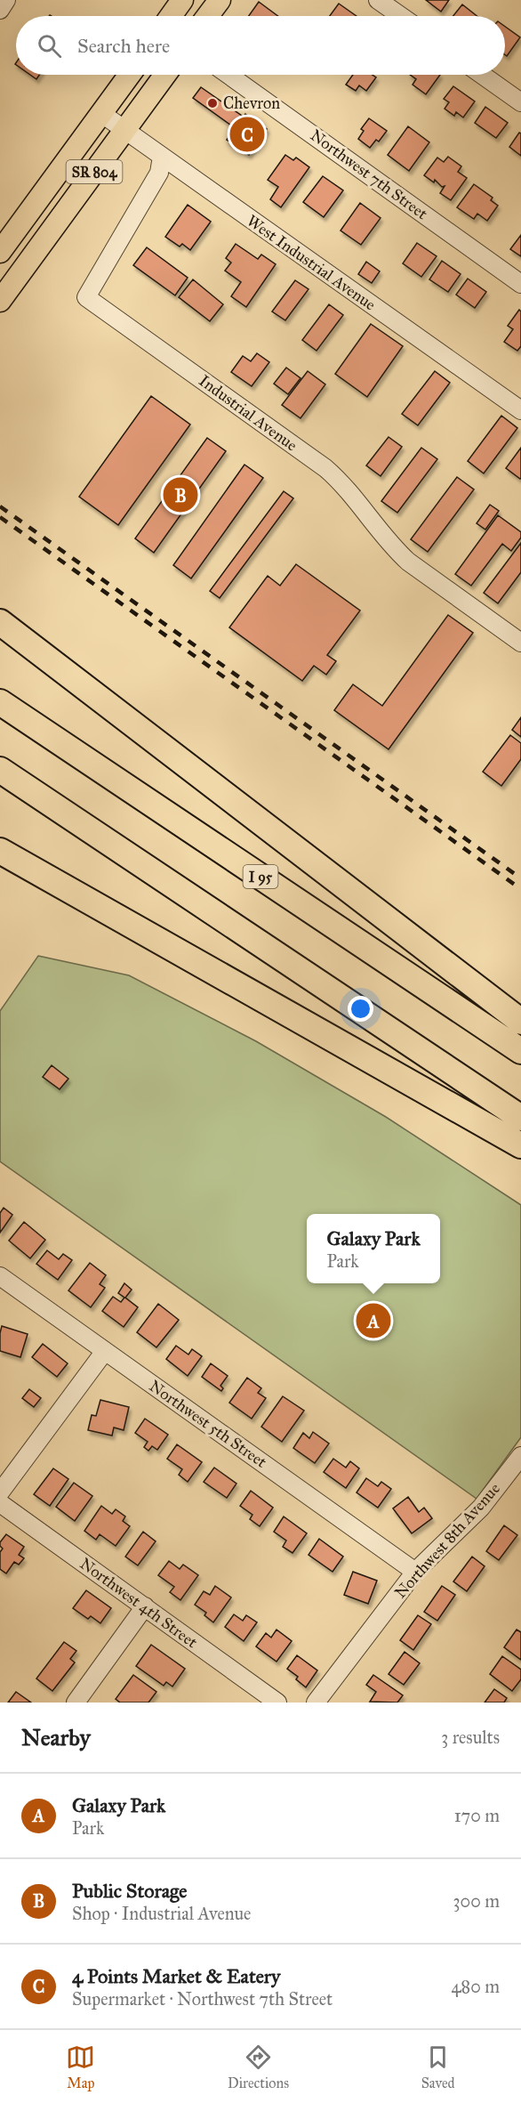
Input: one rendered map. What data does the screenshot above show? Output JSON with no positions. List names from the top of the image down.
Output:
{
  "streets": {
    "highway": ["I 95"],
    "main road": ["SR 804"],
    "street": [
      "Northwest 7th Street",
      "West Industrial Avenue",
      "Industrial Avenue",
      "Northwest 5th Street",
      "Northwest 8th Avenue",
      "Northwest 4th Street"
    ]
  },
  "crossings": [
    ["SR 804", "West Industrial Avenue"],
    ["West Industrial Avenue", "Industrial Avenue"],
    ["Northwest 5th Street", "Northwest 8th Avenue"]
  ],
  "places": ["Chevron"],
  "page": {
    "search": "Search here",
    "pins": ["C", "B", "A"],
    "popup": ["Galaxy Park", "Park"],
    "heading": ["Nearby", "3 results"],
    "list": [
      {
        "mark": "A",
        "name": "Galaxy Park",
        "note": "Park",
        "value": "170 m"
      },
      {
        "mark": "B",
        "name": "Public Storage",
        "note": "Shop · Industrial Avenue",
        "value": "300 m"
      },
      {
        "mark": "C",
        "name": "4 Points Market & Eatery",
        "note": "Supermarket · Northwest 7th Street",
        "value": "480 m"
      }
    ],
    "nav": ["Map", "Directions", "Saved"]
  }
}
